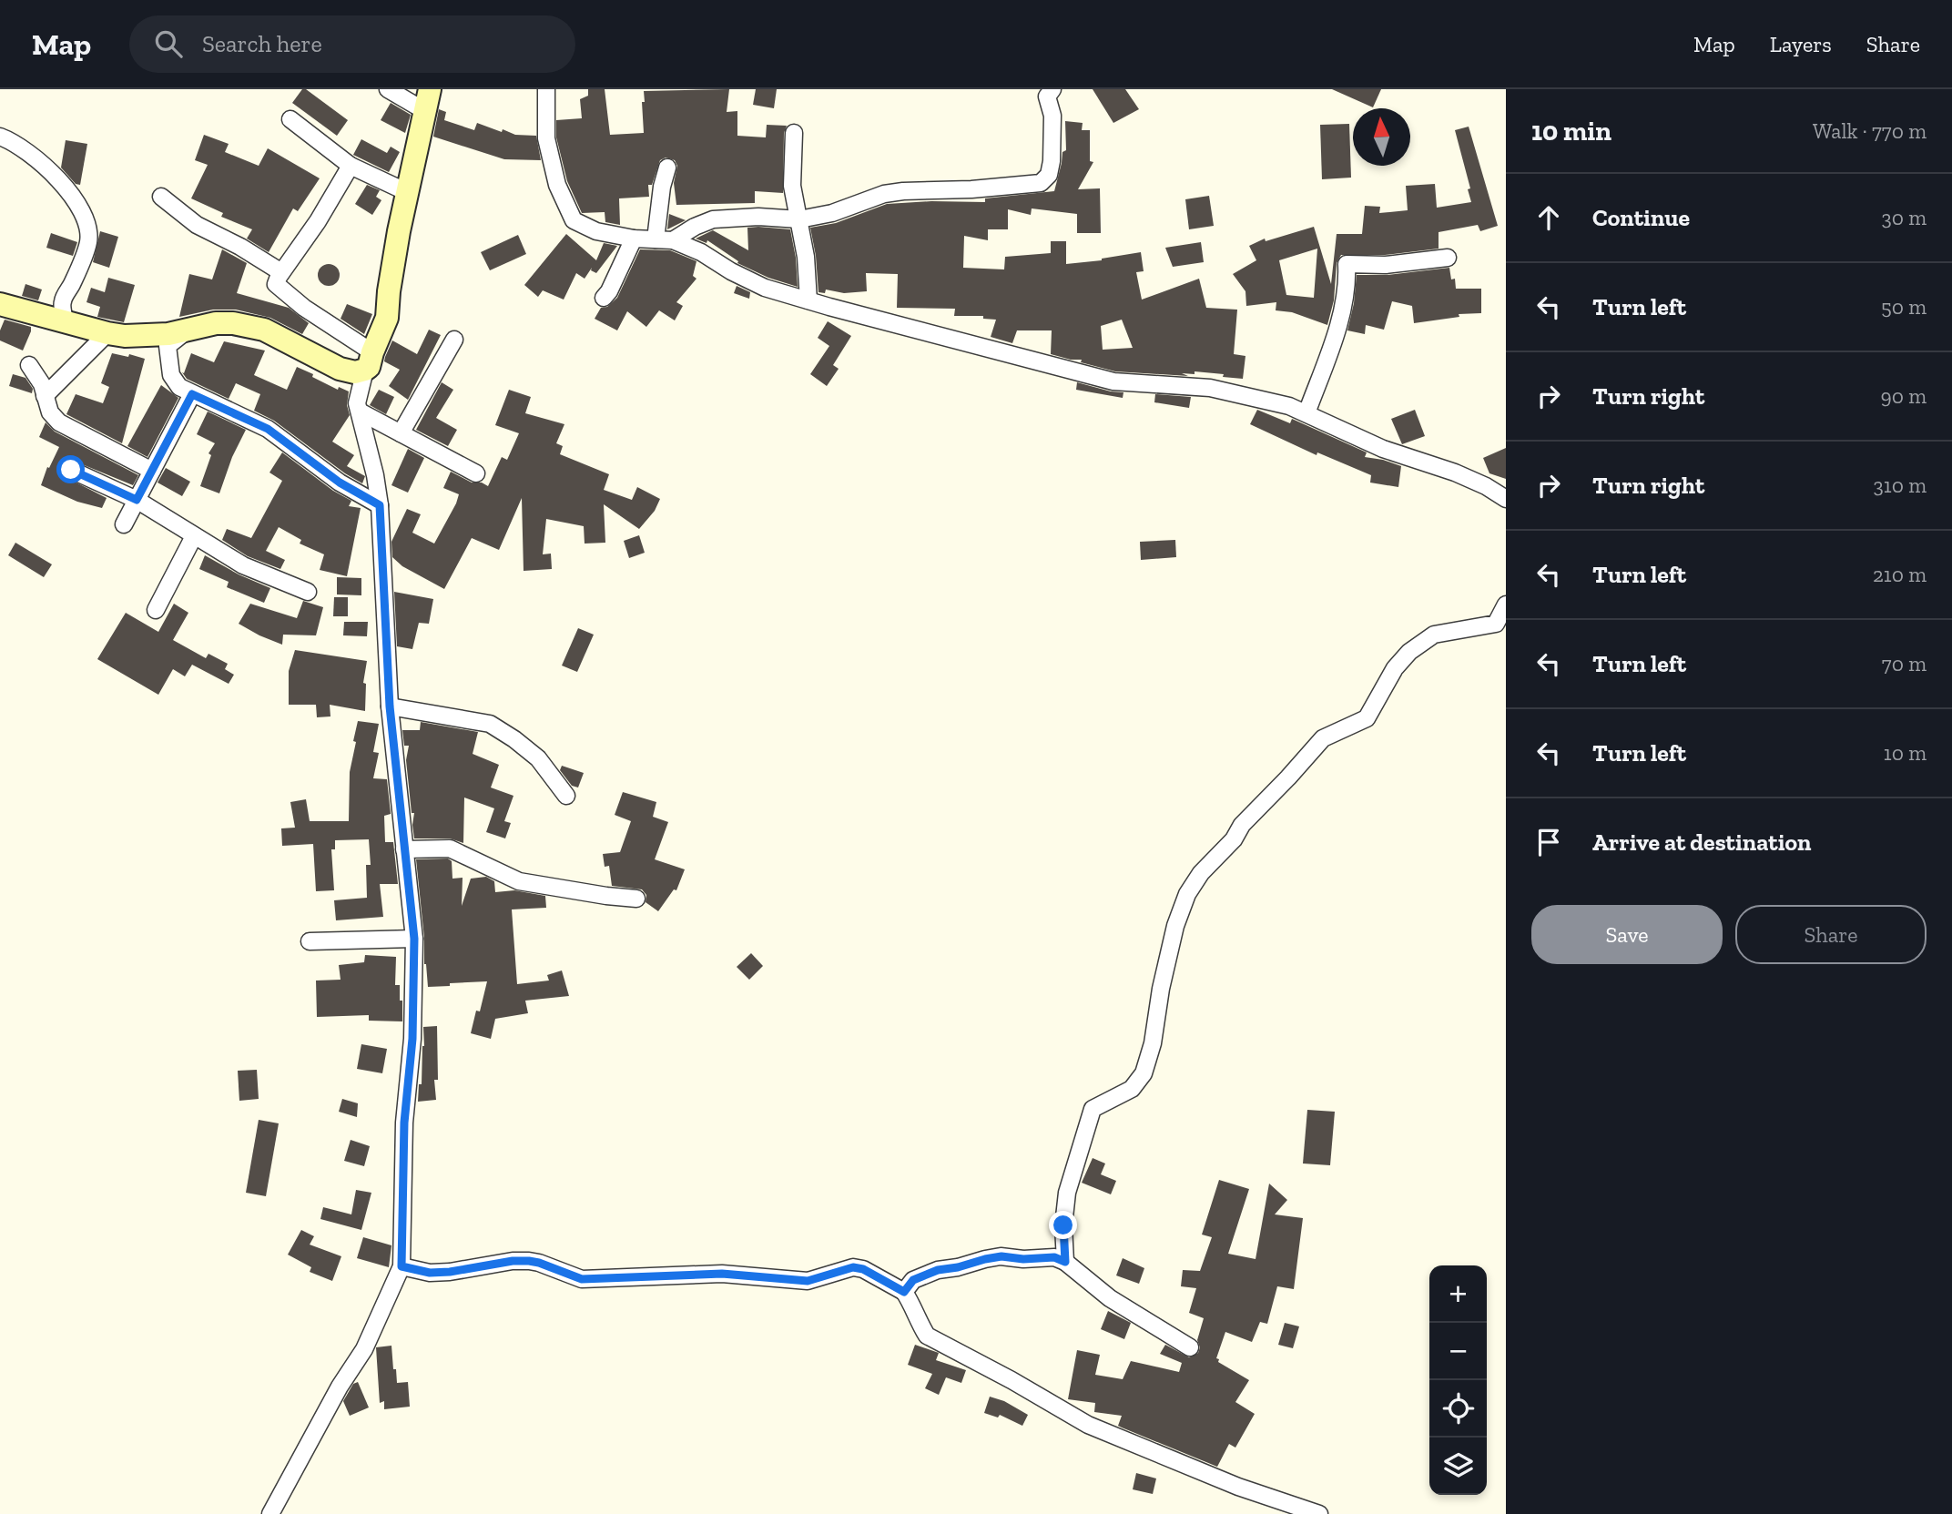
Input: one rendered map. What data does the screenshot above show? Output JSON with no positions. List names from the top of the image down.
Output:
{
  "north": "top",
  "page": {
    "header": "Map",
    "search": "Search here",
    "nav": ["Map", "Layers", "Share"],
    "heading": ["10 min", "Walk · 770 m"],
    "list": [
      ["Continue", "30 m"],
      ["Turn left", "50 m"],
      ["Turn right", "90 m"],
      ["Turn right", "310 m"],
      ["Turn left", "210 m"],
      ["Turn left", "70 m"],
      ["Turn left", "10 m"],
      "Arrive at destination"
    ],
    "buttons": ["Save", "Share"],
    "map_buttons": ["+", "−"]
  }
}
